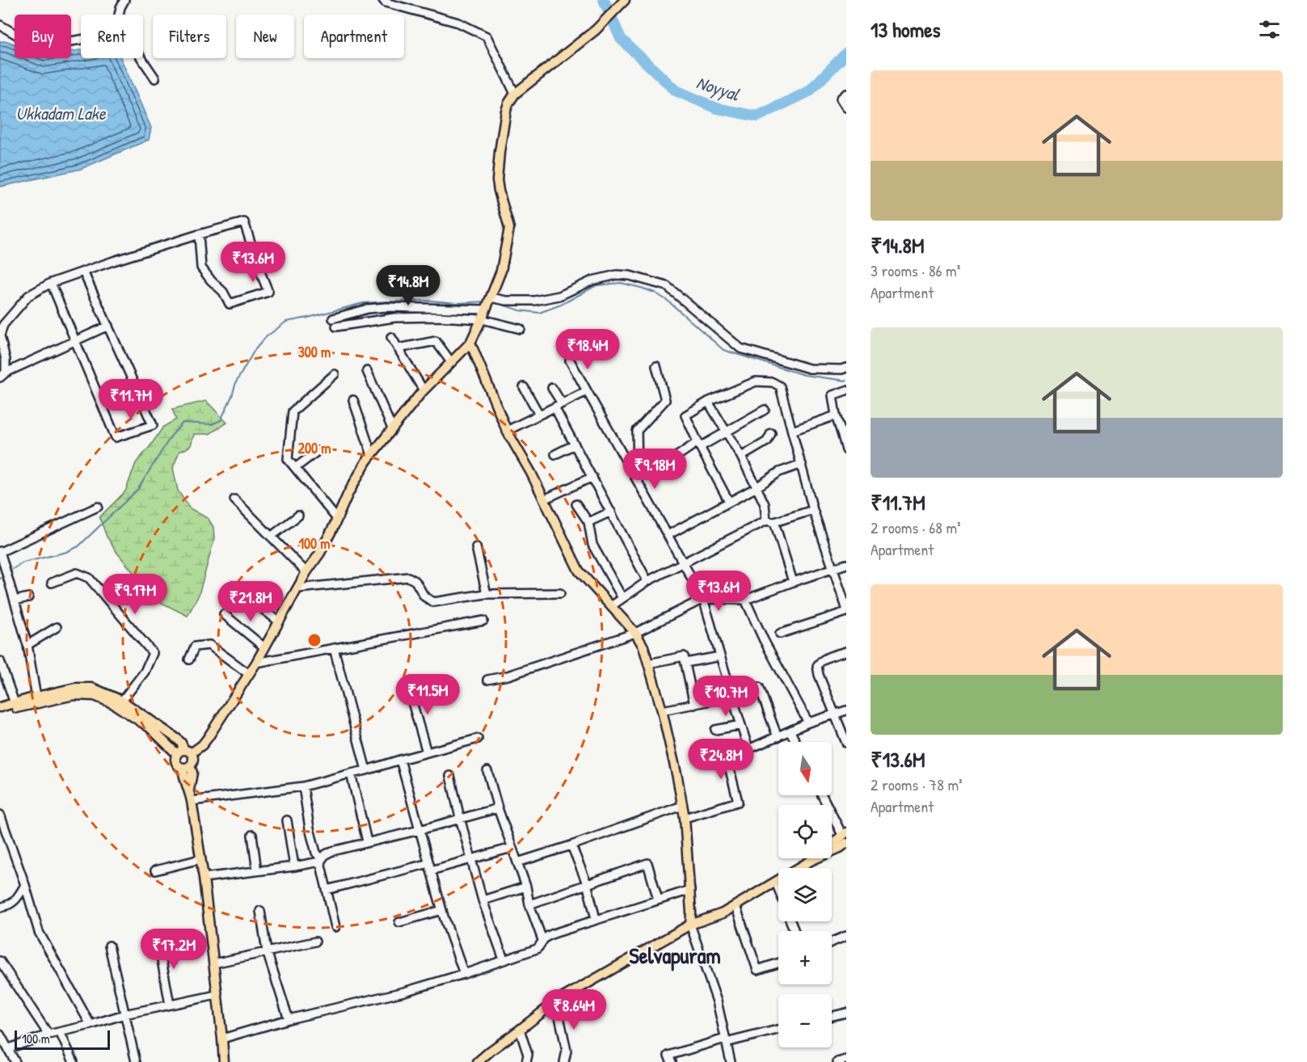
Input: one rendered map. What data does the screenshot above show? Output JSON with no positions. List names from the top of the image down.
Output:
{
  "districts": ["Selvapuram"],
  "water": ["Noyyal", "Ukkadam Lake"],
  "scale_bar": "100 m",
  "north": "bottom",
  "page": {
    "heading": "13 homes",
    "chip": [
      "Buy",
      "Rent",
      "Filters",
      "New",
      "Apartment"
    ],
    "list": [
      {
        "name": "₹14.8M",
        "note": "3 rooms · 86 m² · Apartment"
      },
      {
        "name": "₹11.7M",
        "note": "2 rooms · 68 m² · Apartment"
      },
      {
        "name": "₹13.6M",
        "note": "2 rooms · 78 m² · Apartment"
      }
    ],
    "price": [
      "₹13.6M",
      "₹14.8M",
      "₹18.4M",
      "₹11.7M",
      "₹9.18M",
      "₹13.6M",
      "₹9.17M",
      "₹21.8M",
      "₹11.5M",
      "₹10.7M",
      "₹24.8M",
      "₹17.2M",
      "₹8.64M"
    ],
    "map_buttons": ["+", "−"],
    "scale": "100 m"
  },
  "rings": ["300 m", "200 m", "100 m"]
}
